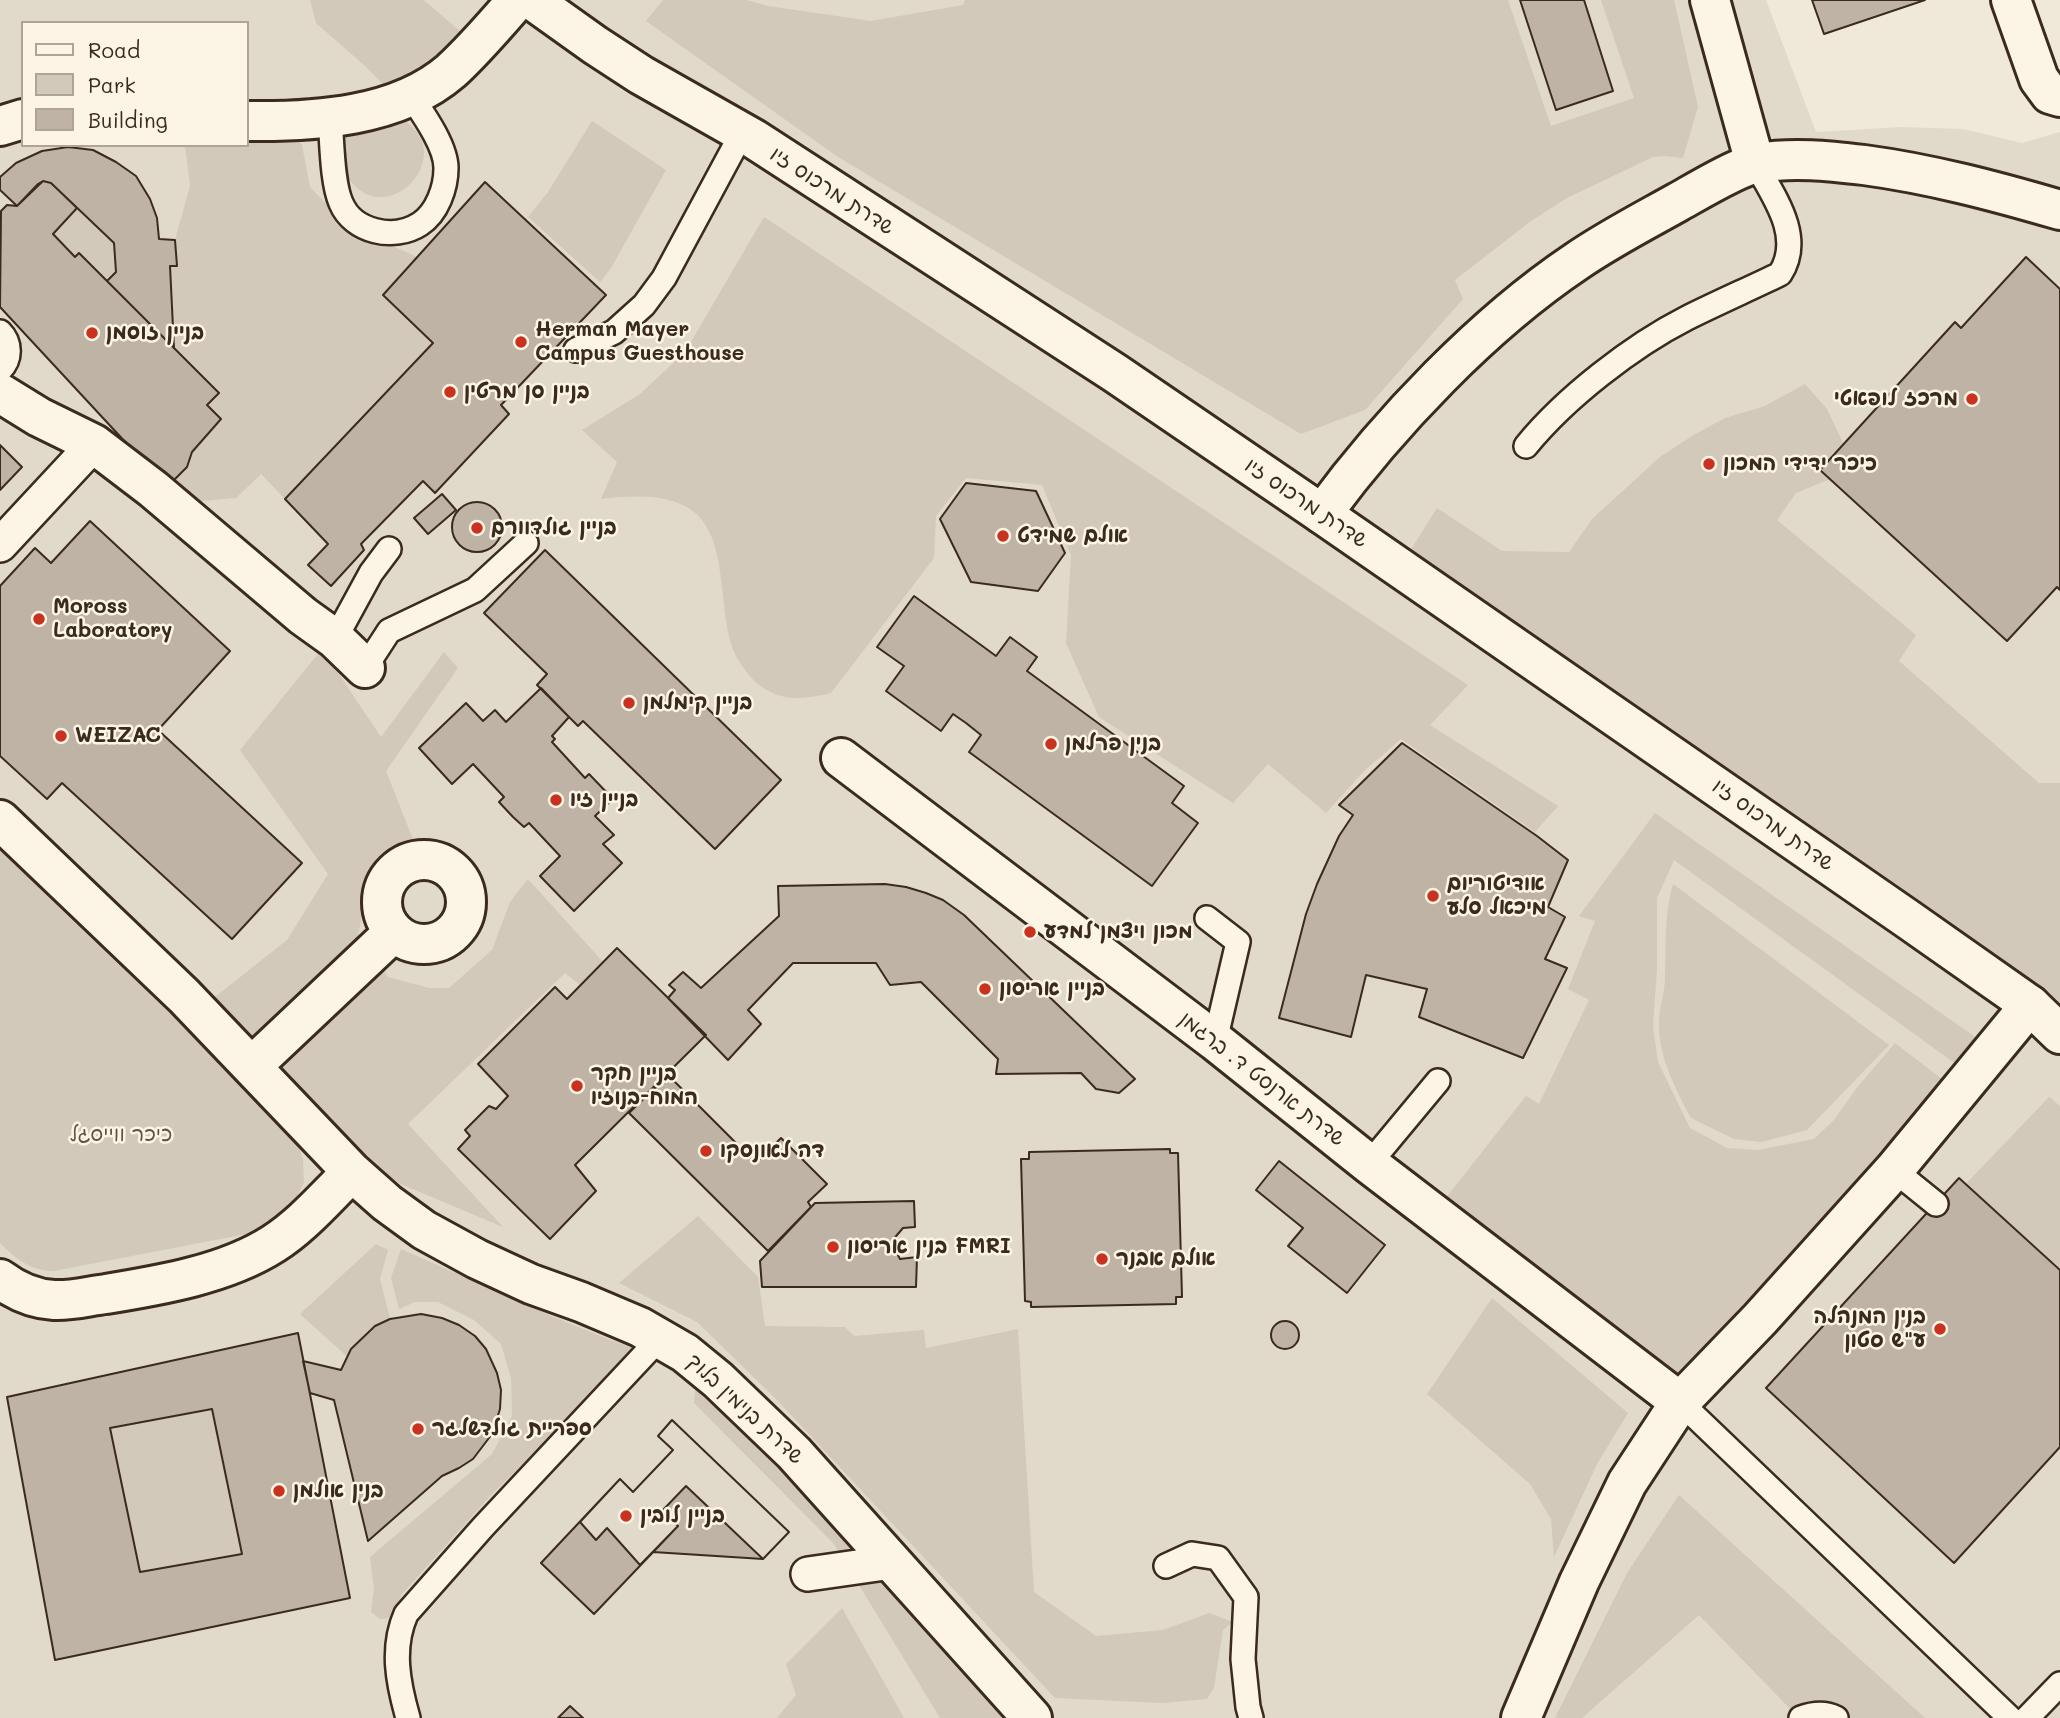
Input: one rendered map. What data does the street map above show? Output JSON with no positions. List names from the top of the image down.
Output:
{
  "streets": {
    "street": ["שדרת מרכוס זיו", "שדרת ארנסט ד. ברגמן", "שדרת בנימין בלוך"]
  },
  "parks": ["כיכר ווייסגל"],
  "places": [
    "בניין זוסמן",
    "Herman Mayer Campus Guesthouse",
    "בניין סן מרטין",
    "מרכז לופאטי",
    "כיכר ידידי המכון",
    "בניין גולדוורם",
    "אולם שמידט",
    "Moross Laboratory",
    "בניין קימלמן",
    "WEIZAC",
    "בנין פרלמן",
    "בניין זיו",
    "אודיטוריום מיכאל סלע",
    "מכון ויצמן למדע",
    "בניין אריסון",
    "בניין חקר המוח-בנוזיו",
    "דה לאונסקו",
    "בנין אריסון FMRI",
    "אולם אבנר",
    "בנין המנהלה ע\"ש סטון",
    "ספריית גולדשלגר",
    "בנין אולמן",
    "בניין לובין"
  ],
  "legend": ["Road", "Park", "Building"]
}
